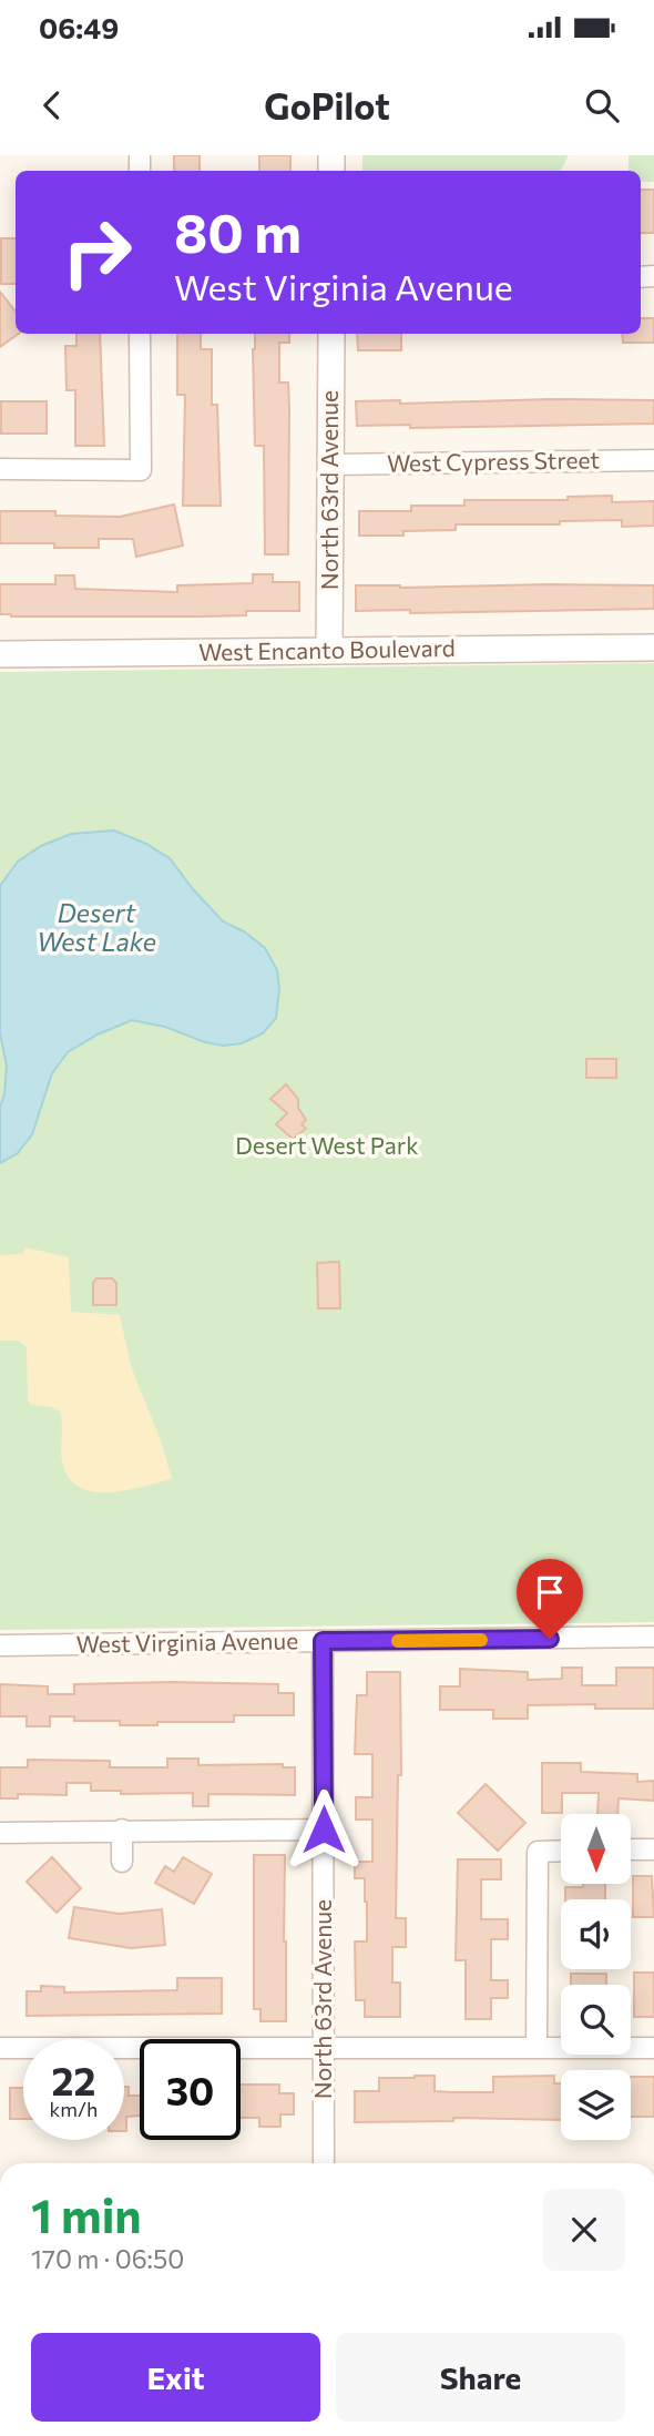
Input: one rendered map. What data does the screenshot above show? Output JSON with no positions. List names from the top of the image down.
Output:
{
  "streets": {
    "street": [
      "West Cypress Street",
      "North 63rd Avenue",
      "West Encanto Boulevard",
      "West Virginia Avenue"
    ]
  },
  "crossings": [
    ["West Cypress Street", "North 63rd Avenue"],
    ["North 63rd Avenue", "West Encanto Boulevard"],
    ["North 63rd Avenue", "West Virginia Avenue"]
  ],
  "water": ["Desert West Lake"],
  "parks": ["Desert West Park"],
  "north": "bottom",
  "page": {
    "status": "06:49",
    "header": "GoPilot",
    "turn": ["80 m", "West Virginia Avenue"],
    "speed": "22 km/h",
    "limit": "30",
    "heading": ["1 min", "170 m · 06:50"],
    "buttons": ["Exit", "Share"]
  }
}
